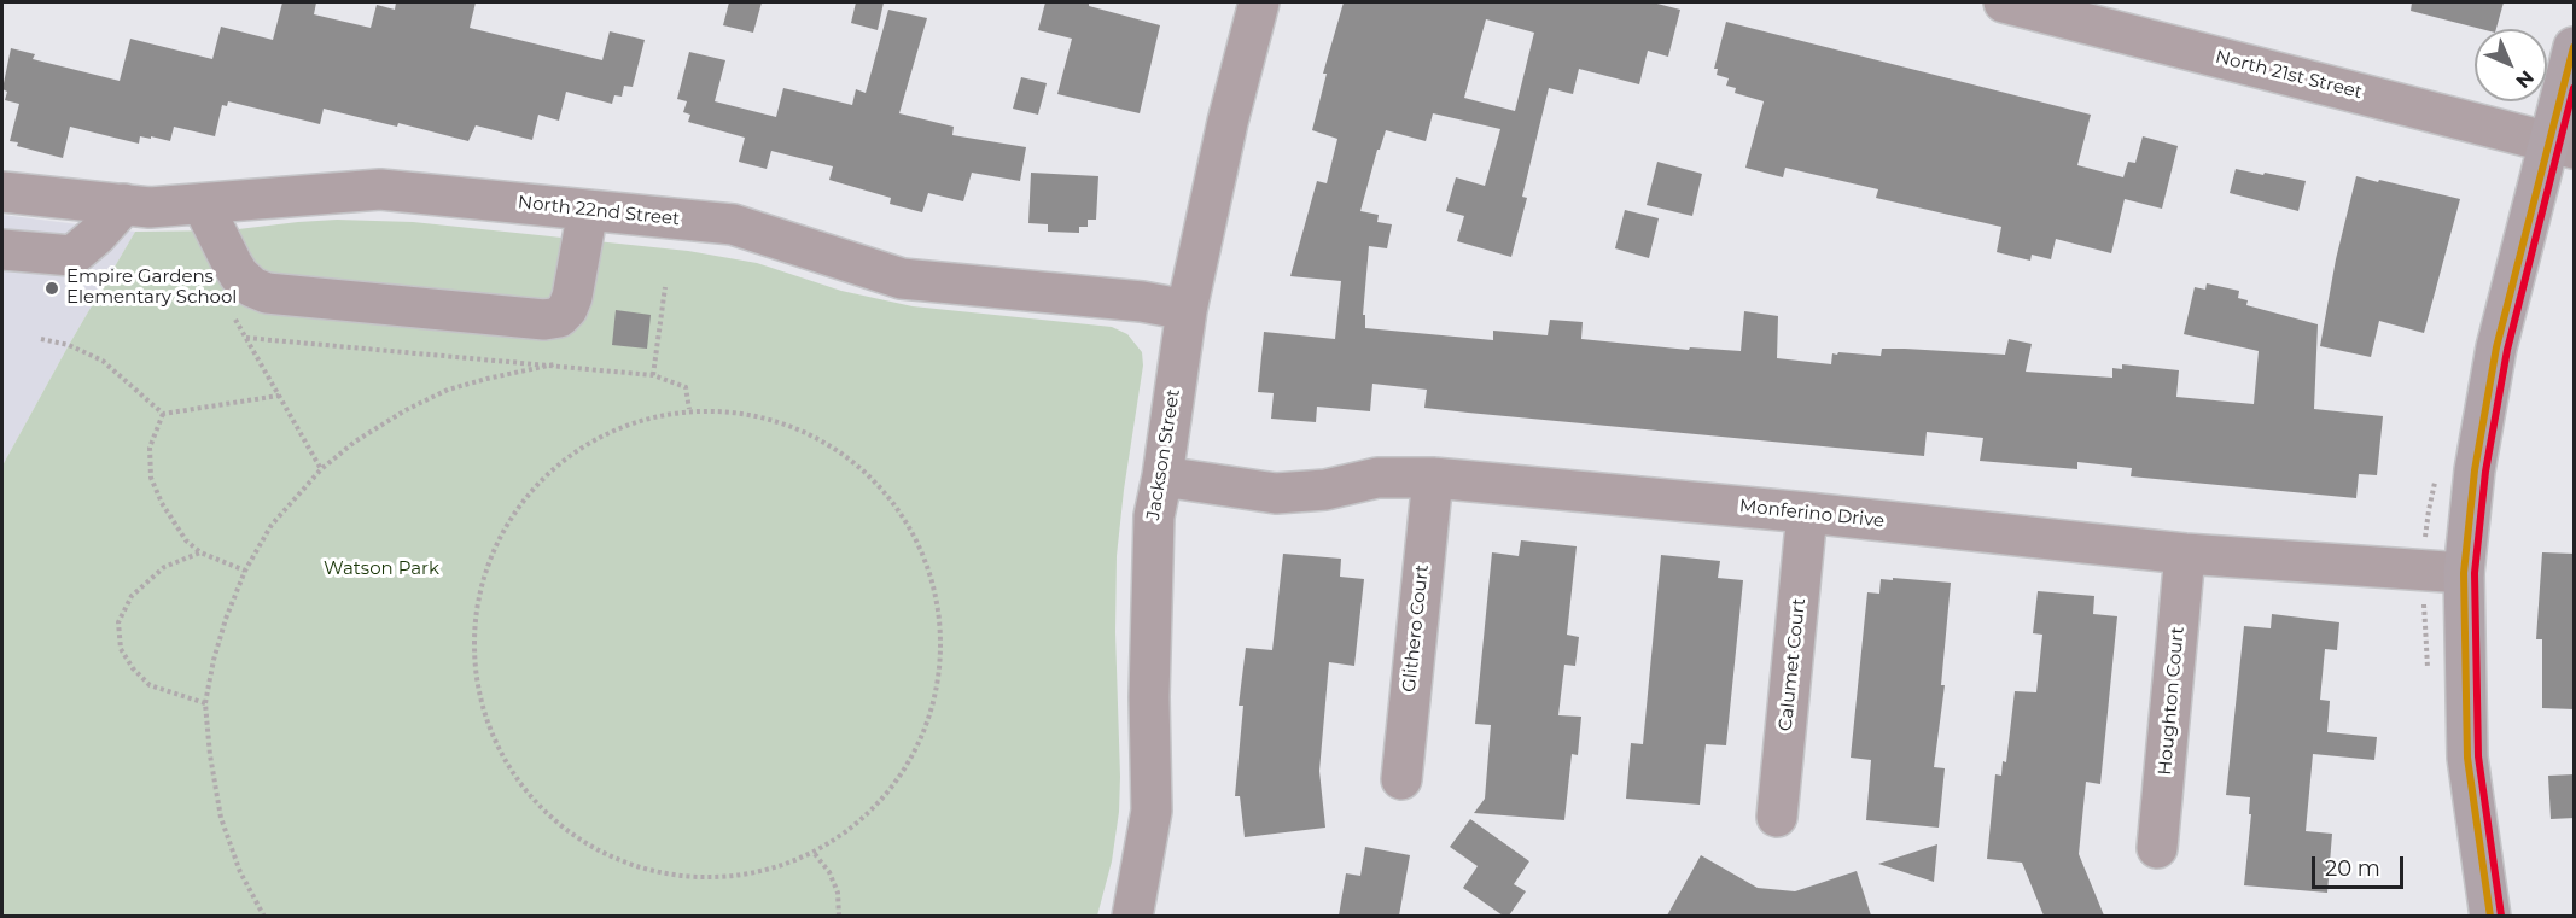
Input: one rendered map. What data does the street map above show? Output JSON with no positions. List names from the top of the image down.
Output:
{
  "streets": {
    "street": [
      "North 21st Street",
      "North 22nd Street",
      "Jackson Street",
      "Monferino Drive",
      "Glithero Court",
      "Calumet Court",
      "Houghton Court"
    ]
  },
  "crossings": [
    ["North 22nd Street", "Jackson Street"],
    ["Jackson Street", "Monferino Drive"],
    ["Monferino Drive", "Glithero Court"],
    ["Monferino Drive", "Calumet Court"],
    ["Monferino Drive", "Houghton Court"]
  ],
  "parks": ["Watson Park"],
  "places": ["Empire Gardens Elementary School"],
  "scale_bar": "20 m",
  "north": "bottom right"
}
